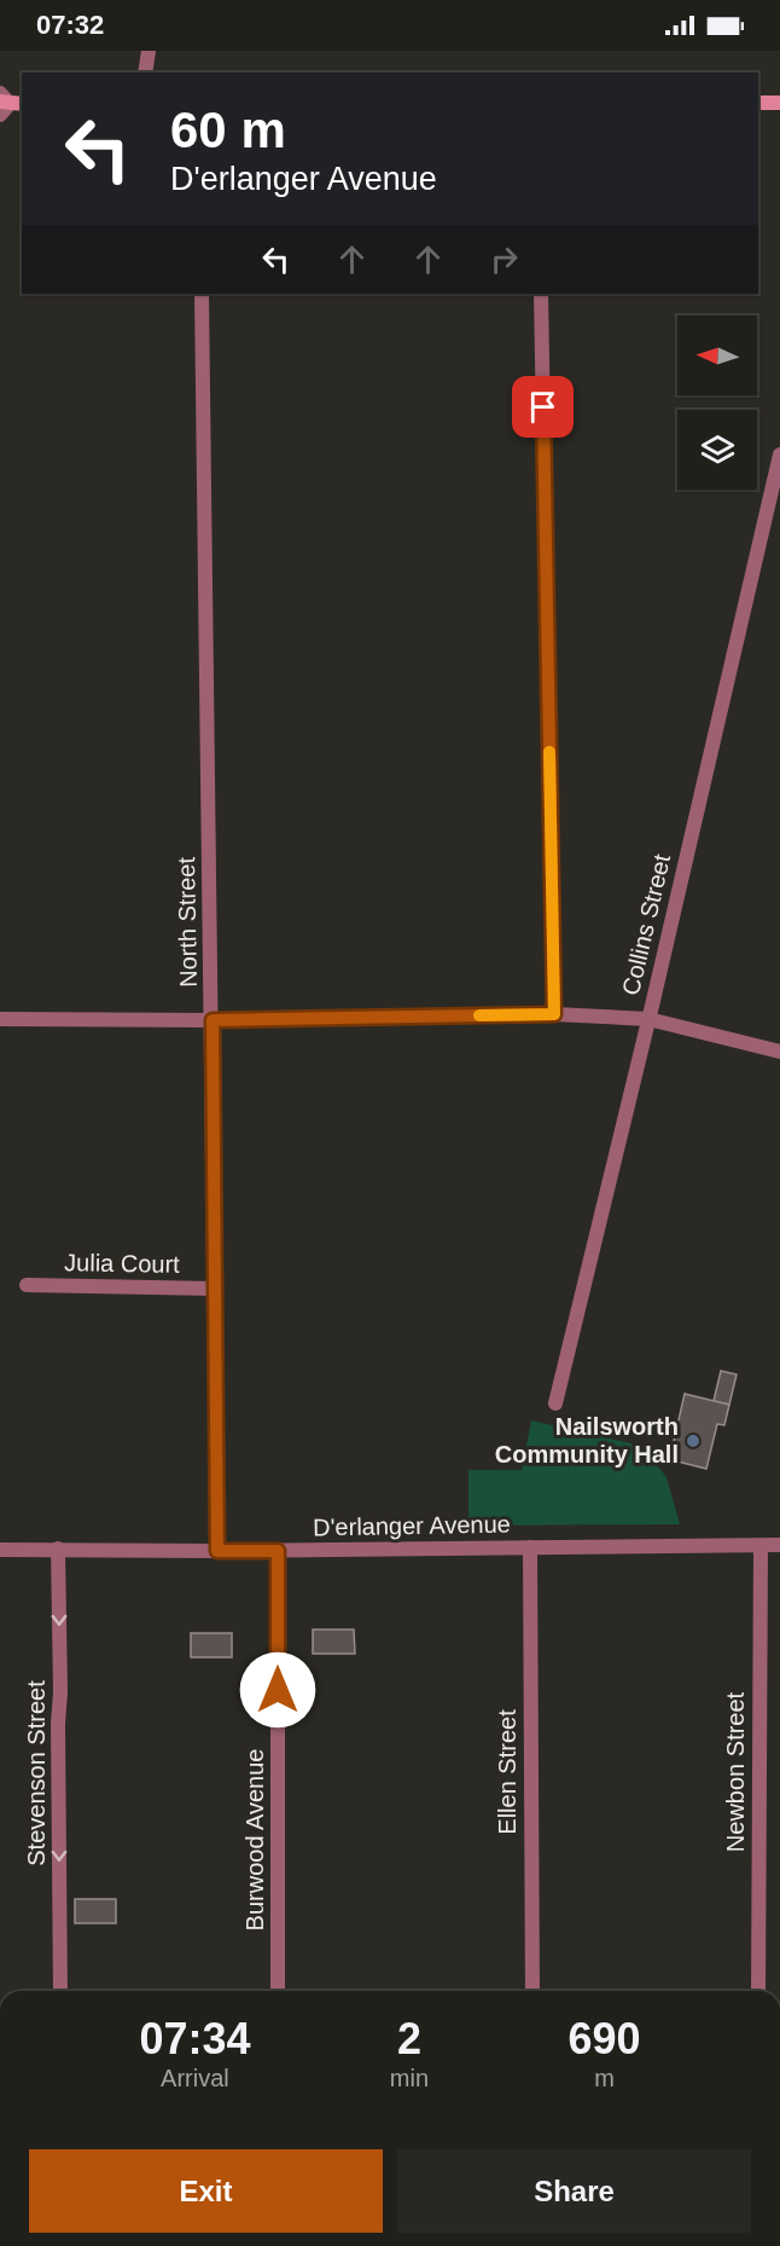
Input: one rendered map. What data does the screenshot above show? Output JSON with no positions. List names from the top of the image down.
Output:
{
  "streets": {
    "street": [
      "North Street",
      "Collins Street",
      "Julia Court",
      "D'erlanger Avenue",
      "Ellen Street",
      "Newbon Street",
      "Stevenson Street",
      "Burwood Avenue"
    ]
  },
  "crossings": [
    ["North Street", "Julia Court"],
    ["North Street", "D'erlanger Avenue"],
    ["D'erlanger Avenue", "Ellen Street"],
    ["D'erlanger Avenue", "Newbon Street"],
    ["D'erlanger Avenue", "Stevenson Street"],
    ["D'erlanger Avenue", "Burwood Avenue"]
  ],
  "one_way": ["Stevenson Street"],
  "places": ["Nailsworth Community Hall"],
  "north": "left",
  "page": {
    "status": "07:32",
    "turn": ["60 m", "D'erlanger Avenue"],
    "eta": [
      "07:34",
      "Arrival",
      "2",
      "min",
      "690",
      "m"
    ],
    "buttons": ["Exit", "Share"]
  }
}
